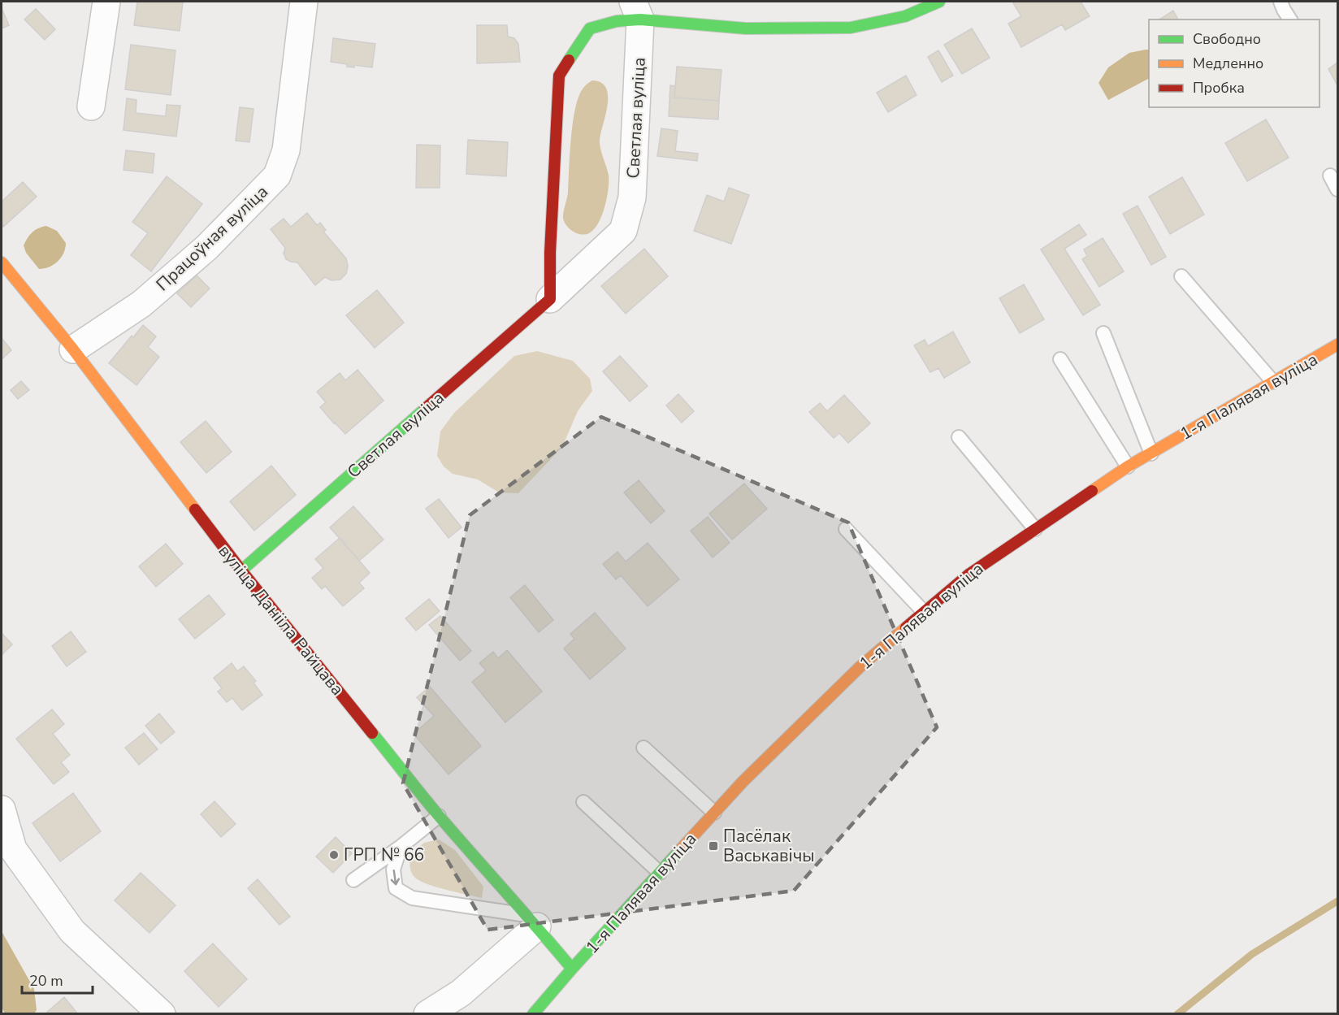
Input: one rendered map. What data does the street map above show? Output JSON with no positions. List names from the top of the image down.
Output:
{
  "streets": {
    "street": [
      "Светлая вуліца",
      "Працоўная вуліца",
      "1-я Палявая вуліца",
      "вуліца Данііла Райцава"
    ]
  },
  "crossings": [
    ["Светлая вуліца", "вуліца Данііла Райцава"],
    ["Працоўная вуліца", "вуліца Данііла Райцава"],
    ["1-я Палявая вуліца", "вуліца Данііла Райцава"]
  ],
  "places": {
    "transit": ["Пасёлак Васькавічы"],
    "other": ["ГРП № 66"]
  },
  "legend": ["Свободно", "Медленно", "Пробка"],
  "scale_bar": "20 m"
}
